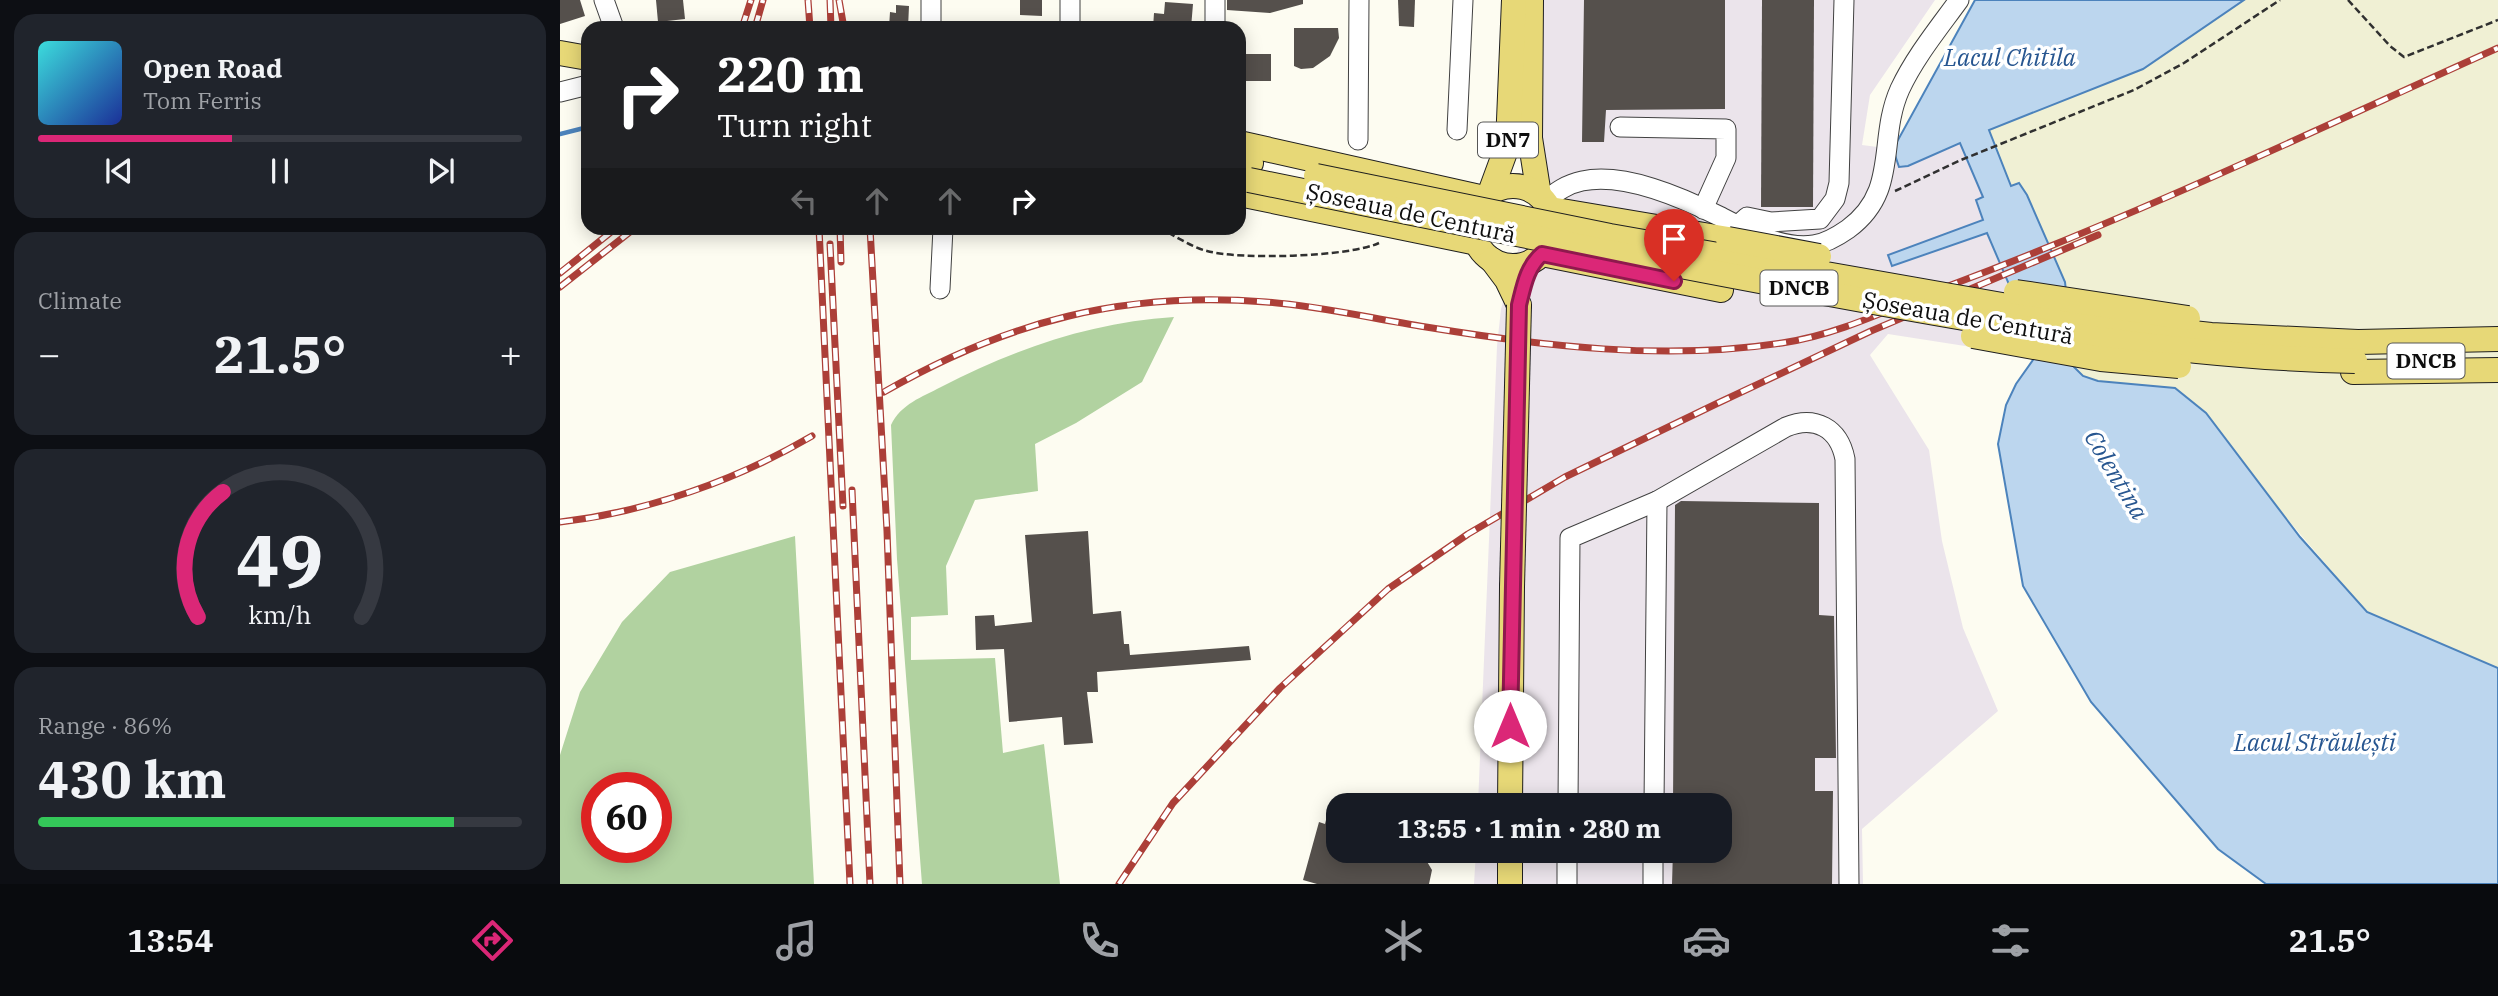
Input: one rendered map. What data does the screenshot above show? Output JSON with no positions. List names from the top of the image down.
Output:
{
  "streets": {
    "main road": ["DN7", "Șoseaua de Centură", "DNCB"]
  },
  "water": ["Lacul Chitila", "Colentina", "Lacul Străulești"],
  "page": {
    "turn": ["220 m", "Turn right"],
    "song": ["Open Road", "Tom Ferris"],
    "tile": [
      "Climate",
      ["Range · 86%", "430 km"]
    ],
    "heat": ["−", "21.5°", "+"],
    "limit": "60",
    "trip": "13:55 · 1 min · 280 m",
    "tabs": ["13:54", "21.5°"],
    "gauge": ["49", "km/h"]
  }
}
